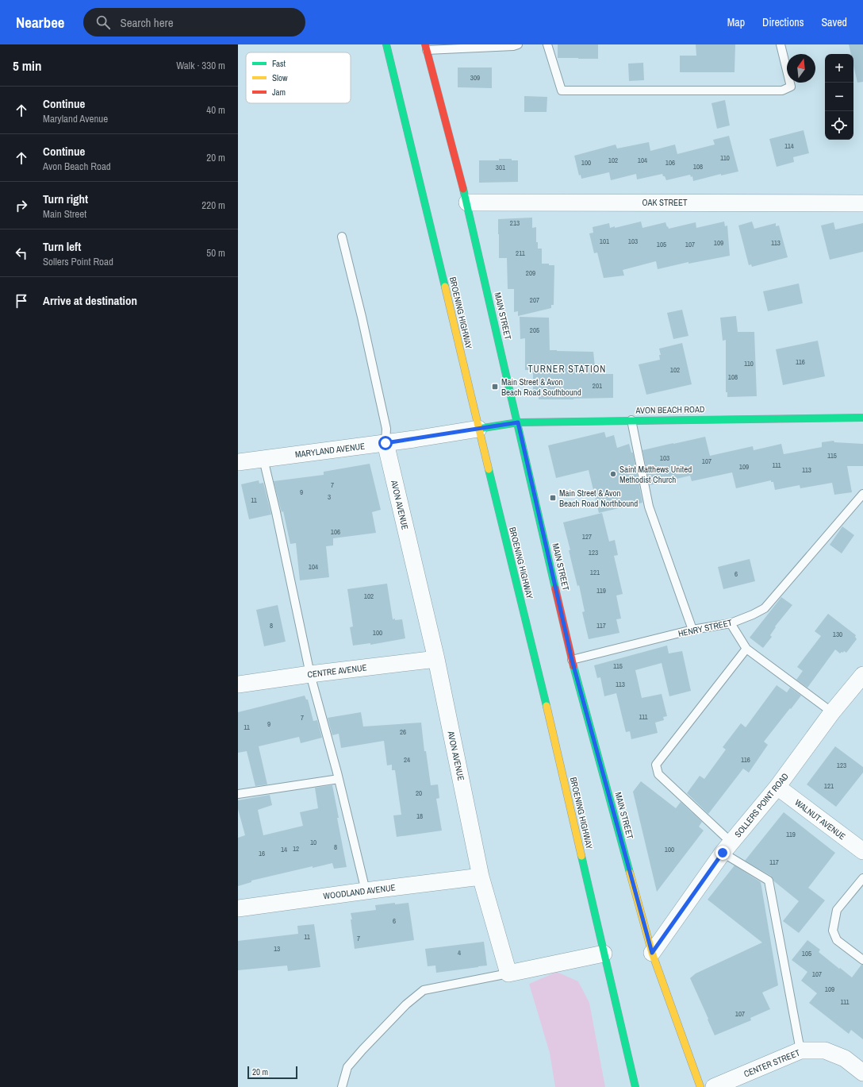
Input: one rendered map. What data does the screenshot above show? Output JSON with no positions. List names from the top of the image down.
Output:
{
  "streets": {
    "street": [
      "OAK STREET",
      "BROENING HIGHWAY",
      "MAIN STREET",
      "AVON BEACH ROAD",
      "MARYLAND AVENUE",
      "AVON AVENUE",
      "CENTRE AVENUE",
      "SOLLERS POINT ROAD",
      "WALNUT AVENUE",
      "WOODLAND AVENUE",
      "CENTER STREET"
    ],
    "lane": ["HENRY STREET"]
  },
  "crossings": [
    ["OAK STREET", "MAIN STREET"],
    ["BROENING HIGHWAY", "AVON BEACH ROAD"],
    ["BROENING HIGHWAY", "MARYLAND AVENUE"],
    ["MAIN STREET", "AVON BEACH ROAD"],
    ["MAIN STREET", "HENRY STREET"],
    ["MAIN STREET", "SOLLERS POINT ROAD"],
    ["AVON BEACH ROAD", "MARYLAND AVENUE"],
    ["MARYLAND AVENUE", "AVON AVENUE"],
    ["AVON AVENUE", "CENTRE AVENUE"],
    ["AVON AVENUE", "WOODLAND AVENUE"],
    ["SOLLERS POINT ROAD", "WALNUT AVENUE"]
  ],
  "districts": ["TURNER STATION"],
  "places": {
    "transit": ["Main Street & Avon Beach Road Southbound", "Main Street & Avon Beach Road Northbound"],
    "other": ["Saint Matthews United Methodist Church"]
  },
  "house_numbers": [
    "309",
    "114",
    "110",
    "102",
    "104",
    "100",
    "106",
    "108",
    "301",
    "213",
    "101",
    "103",
    "109",
    "113",
    "105",
    "107",
    "211",
    "209",
    "207",
    "205",
    "116",
    "110",
    "102",
    "108",
    "201",
    "115",
    "103",
    "107",
    "111",
    "109",
    "113",
    "7",
    "9",
    "3",
    "11",
    "106",
    "127",
    "123",
    "104",
    "121",
    "6",
    "119",
    "102",
    "8",
    "117",
    "100",
    "130",
    "115",
    "113",
    "111",
    "7",
    "9",
    "11",
    "26",
    "24",
    "116",
    "123",
    "121",
    "20",
    "18",
    "119",
    "10",
    "8",
    "12",
    "14",
    "100",
    "16",
    "117",
    "6",
    "11",
    "7",
    "13",
    "4",
    "105",
    "107",
    "109",
    "111",
    "107"
  ],
  "legend": ["Fast", "Slow", "Jam"],
  "scale_bar": "20 m",
  "north": "top",
  "page": {
    "header": "Nearbee",
    "search": "Search here",
    "nav": ["Map", "Directions", "Saved"],
    "heading": ["5 min", "Walk · 330 m"],
    "map_buttons": ["+", "−"],
    "list": [
      ["Continue", "Maryland Avenue", "40 m"],
      ["Continue", "Avon Beach Road", "20 m"],
      ["Turn right", "Main Street", "220 m"],
      ["Turn left", "Sollers Point Road", "50 m"],
      "Arrive at destination"
    ],
    "scale": "20 m"
  }
}
